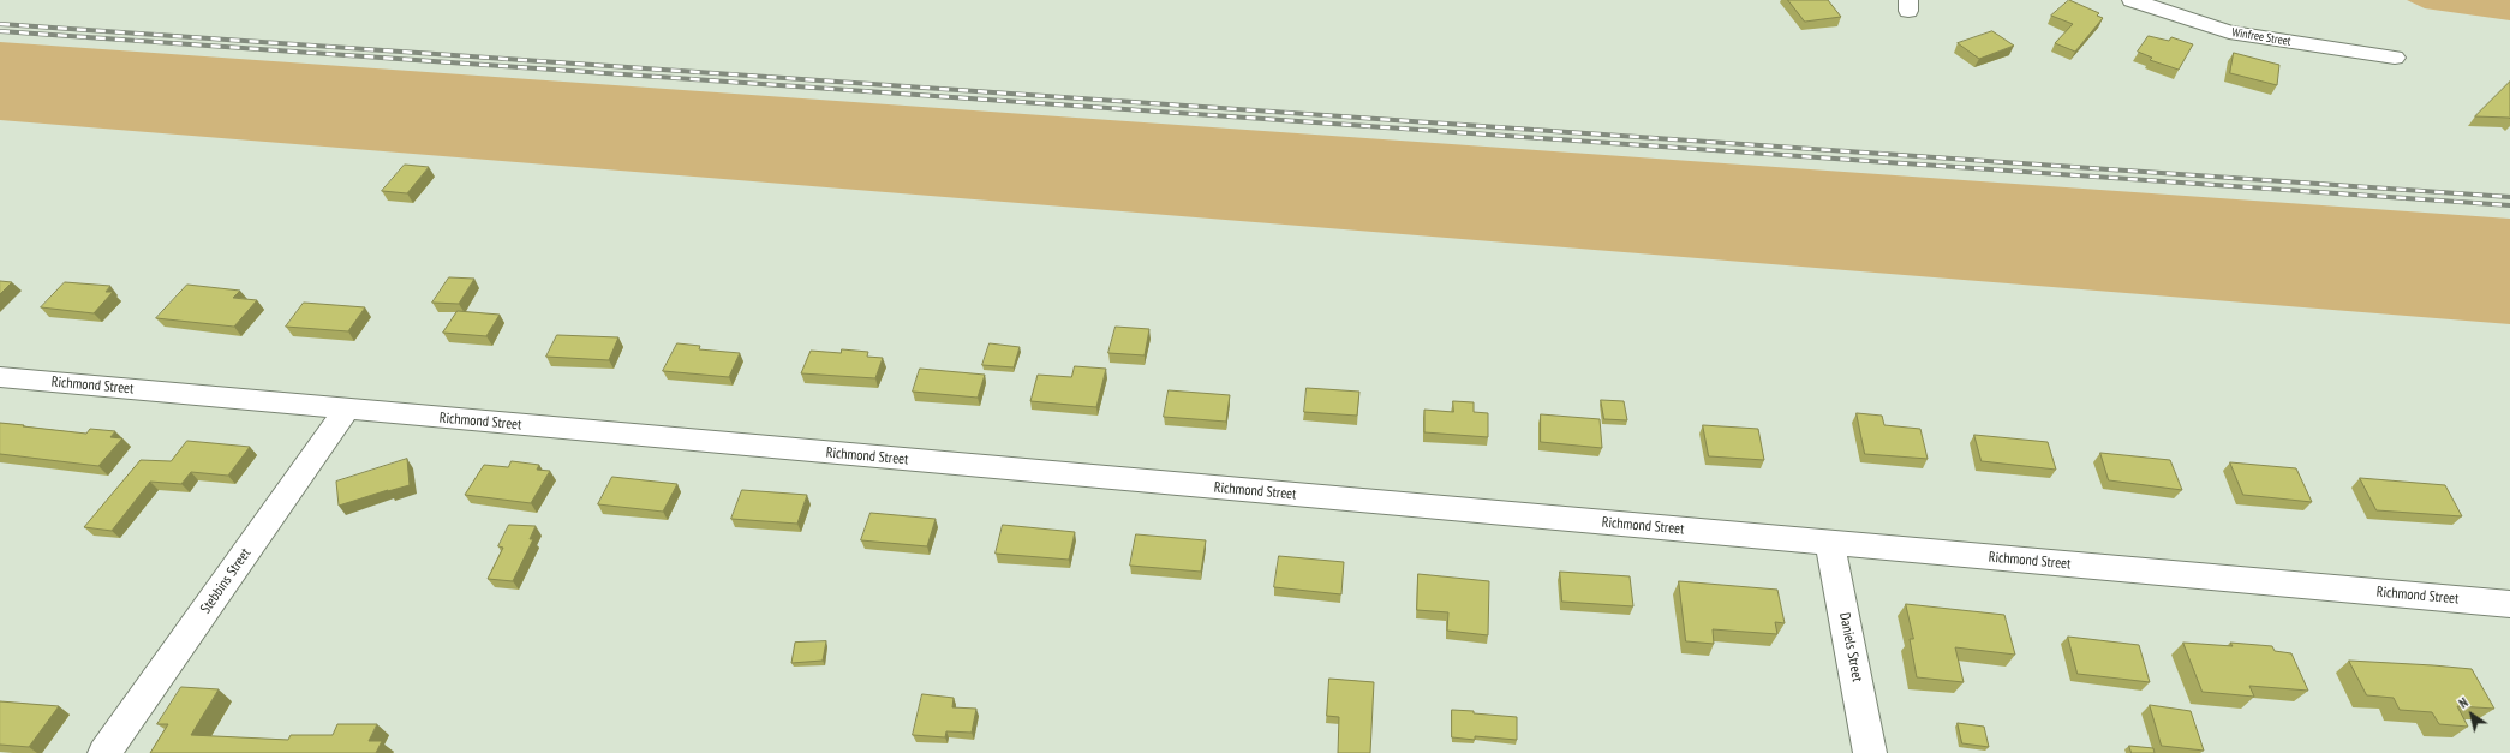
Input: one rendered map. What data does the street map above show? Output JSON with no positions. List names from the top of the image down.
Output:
{
  "streets": {
    "street": [
      "Winfree Street",
      "Richmond Street",
      "Stebbins Street",
      "Daniels Street"
    ]
  },
  "crossings": [
    ["Richmond Street", "Stebbins Street"],
    ["Richmond Street", "Daniels Street"]
  ],
  "north": "top left"
}
